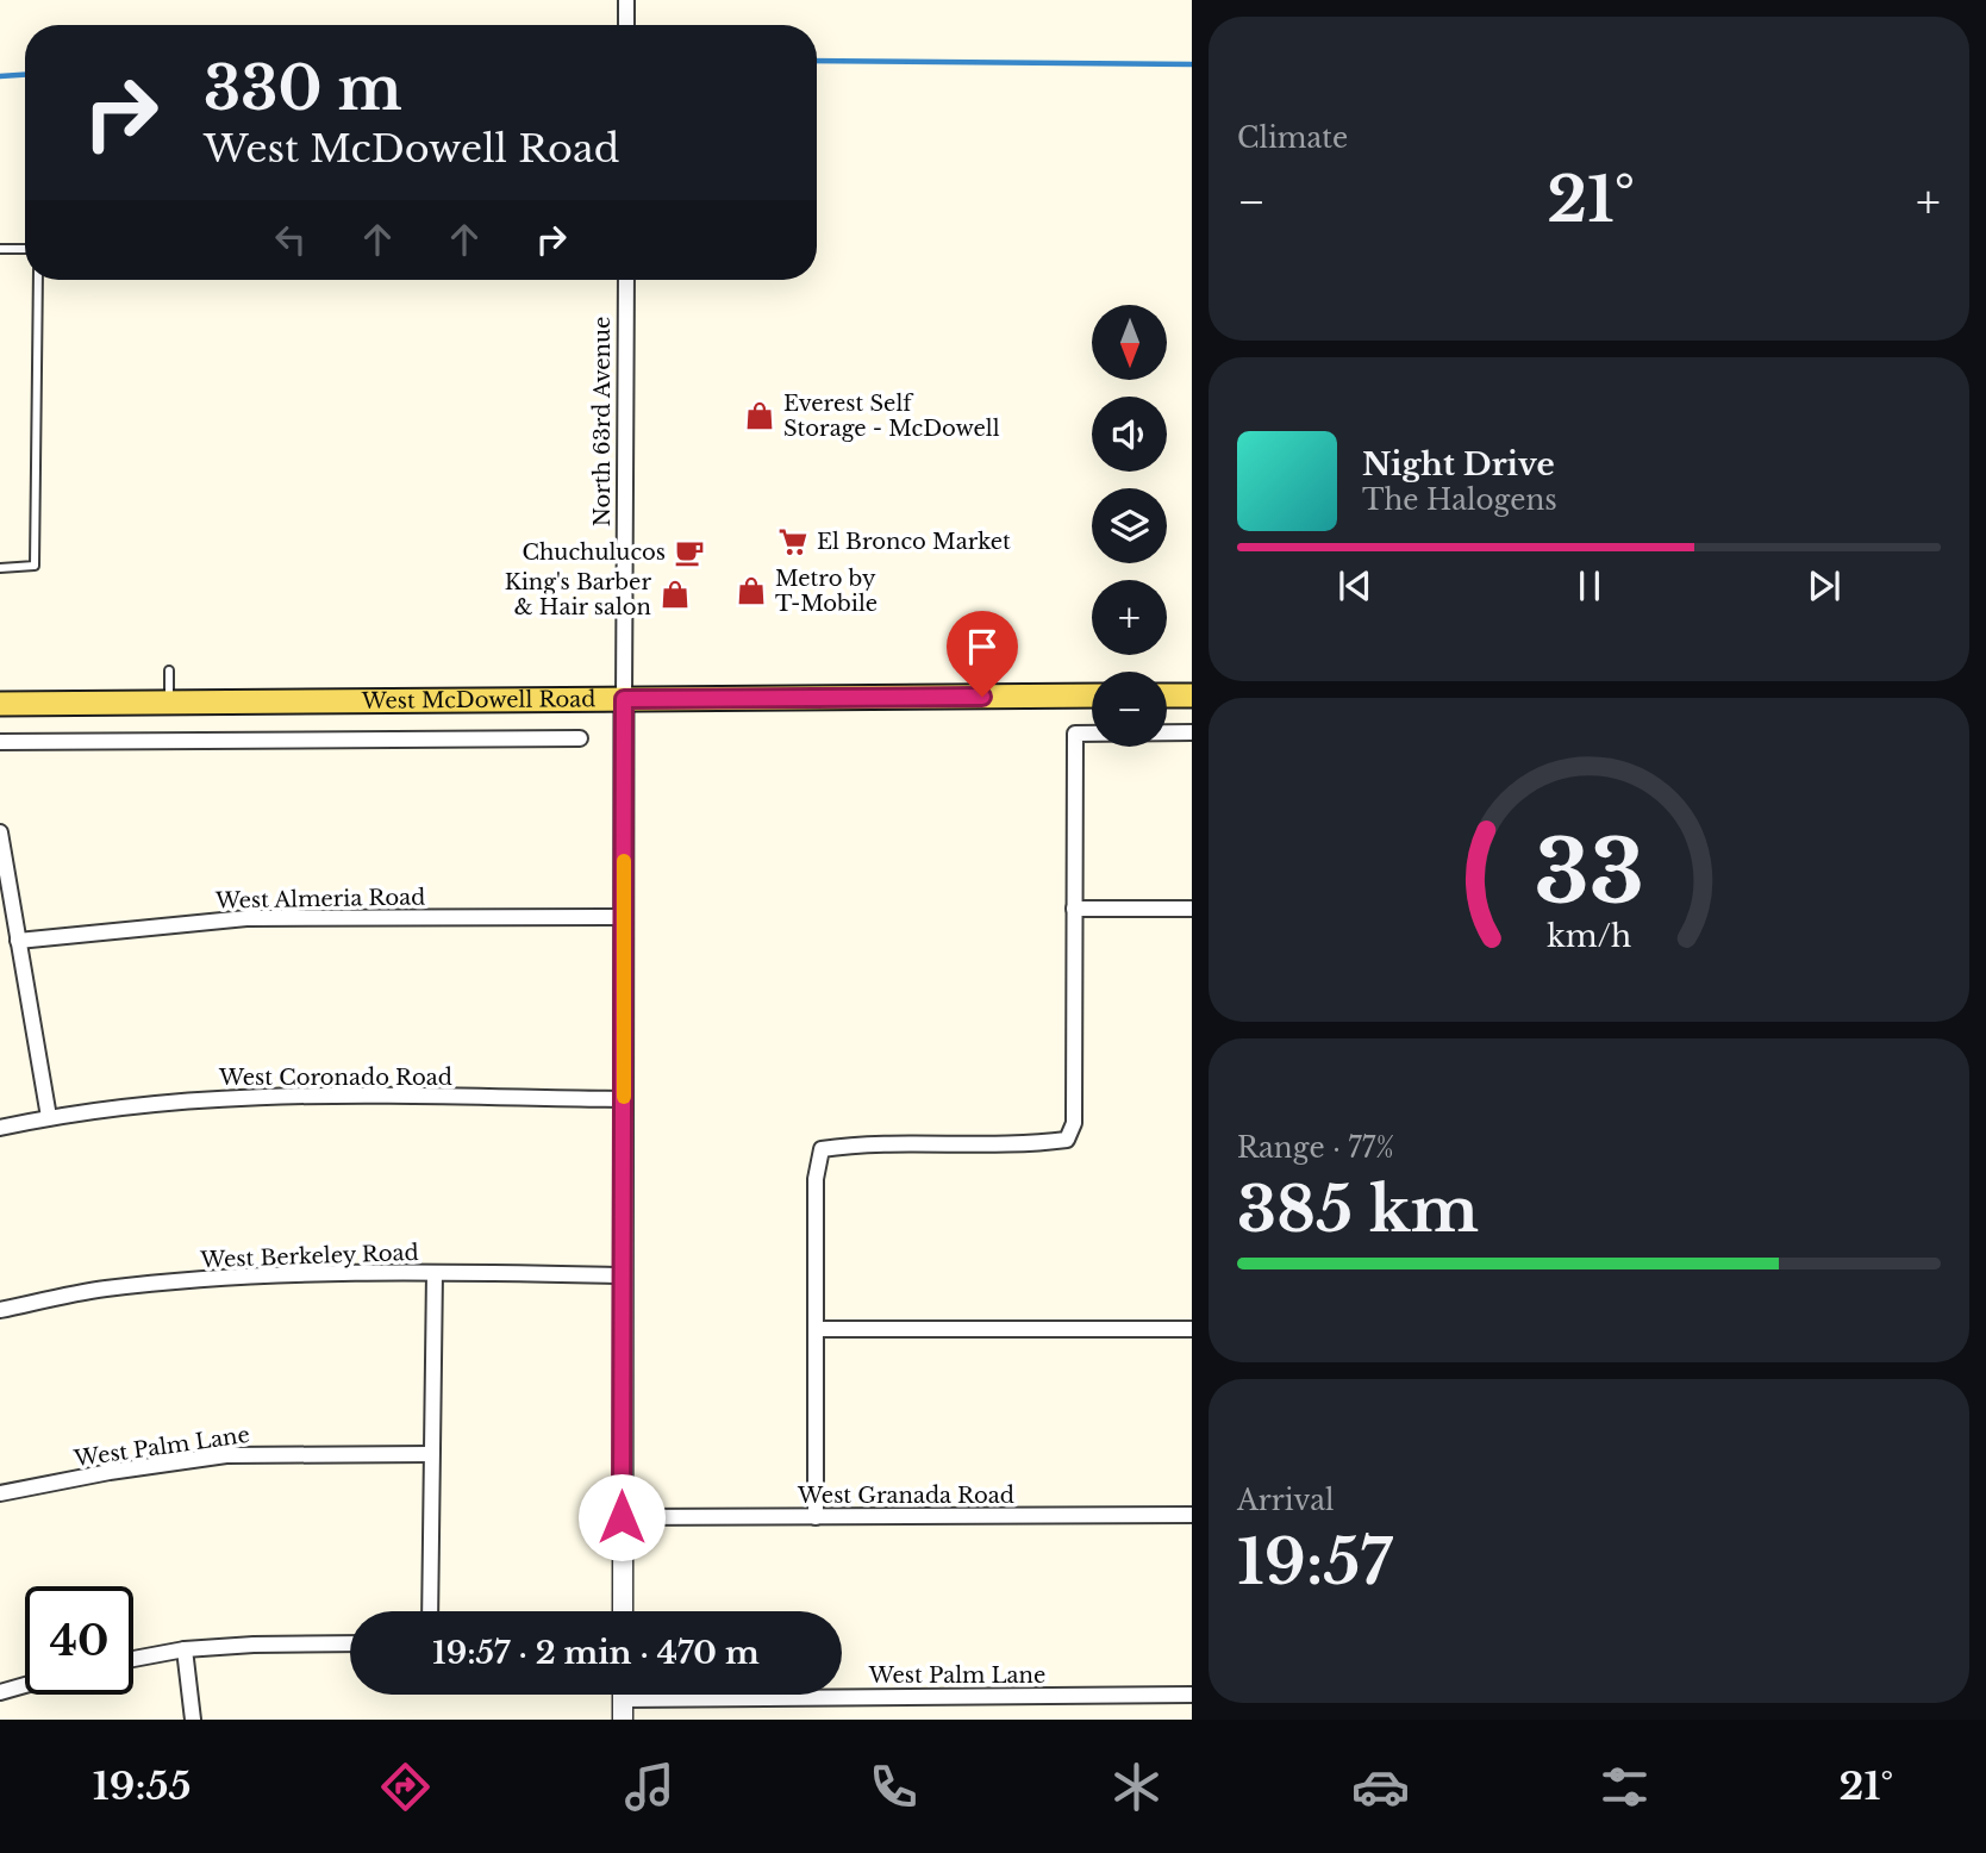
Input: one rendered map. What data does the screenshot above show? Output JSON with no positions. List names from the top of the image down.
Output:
{
  "streets": {
    "main road": ["West McDowell Road"],
    "street": [
      "North 63rd Avenue",
      "West Almeria Road",
      "West Coronado Road",
      "West Berkeley Road",
      "West Palm Lane",
      "West Granada Road"
    ]
  },
  "crossings": [
    ["North 63rd Avenue", "West McDowell Road"],
    ["North 63rd Avenue", "West Almeria Road"],
    ["North 63rd Avenue", "West Coronado Road"],
    ["North 63rd Avenue", "West Berkeley Road"],
    ["North 63rd Avenue", "West Granada Road"]
  ],
  "places": {
    "shop": ["Everest Self Storage - McDowell", "Metro by T-Mobile", "King's Barber & Hair salon"],
    "supermarket": ["El Bronco Market"],
    "cafe": ["Chuchulucos"]
  },
  "north": "bottom",
  "page": {
    "tile": [
      "Climate",
      ["Range · 77%", "385 km"],
      ["Arrival", "19:57"]
    ],
    "turn": ["330 m", "West McDowell Road"],
    "heat": ["−", "21°", "+"],
    "map_buttons": ["+", "−"],
    "song": ["Night Drive", "The Halogens"],
    "limit": "40",
    "trip": "19:57 · 2 min · 470 m",
    "tabs": ["19:55", "21°"],
    "gauge": ["33", "km/h"]
  }
}
